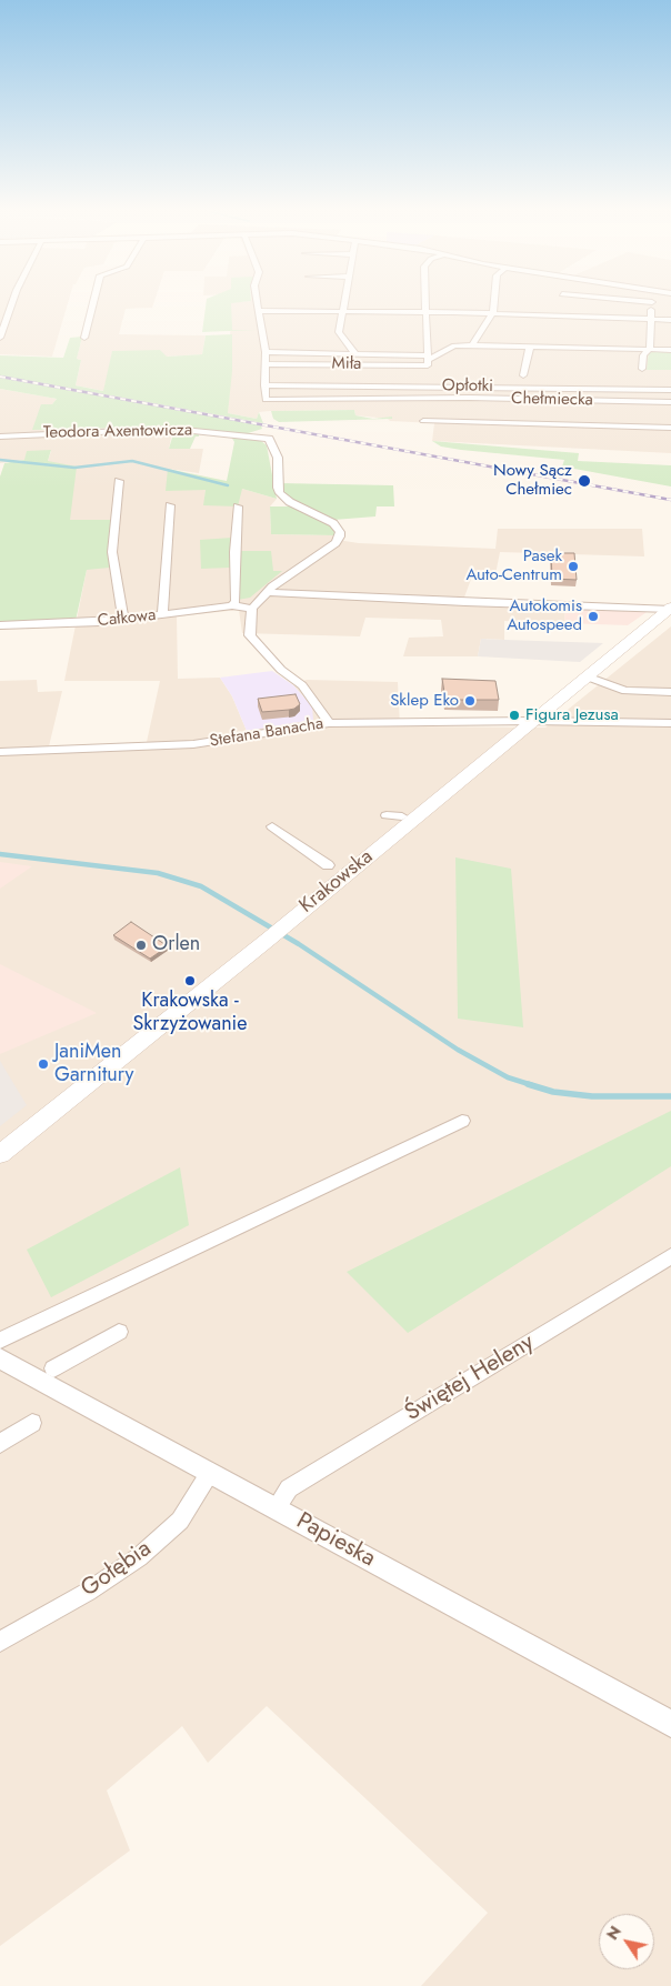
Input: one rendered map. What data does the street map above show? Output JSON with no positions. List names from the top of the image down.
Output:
{
  "streets": {
    "main road": ["Krakowska"],
    "street": [
      "Miła",
      "Opłotki",
      "Chełmiecka",
      "Teodora Axentowicza",
      "Całkowa",
      "Stefana Banacha",
      "Świętej Heleny",
      "Papieska",
      "Gołębia"
    ]
  },
  "crossings": [
    ["Opłotki", "Chełmiecka"],
    ["Stefana Banacha", "Krakowska"],
    ["Świętej Heleny", "Papieska"],
    ["Papieska", "Gołębia"]
  ],
  "places": [
    "Nowy Sącz Chełmiec",
    "Pasek Auto-Centrum",
    "Autokomis Autospeed",
    "Sklep Eko",
    "Figura Jezusa",
    "Orlen",
    "Krakowska - Skrzyżowanie",
    "JaniMen Garnitury"
  ],
  "north": "top left"
}
